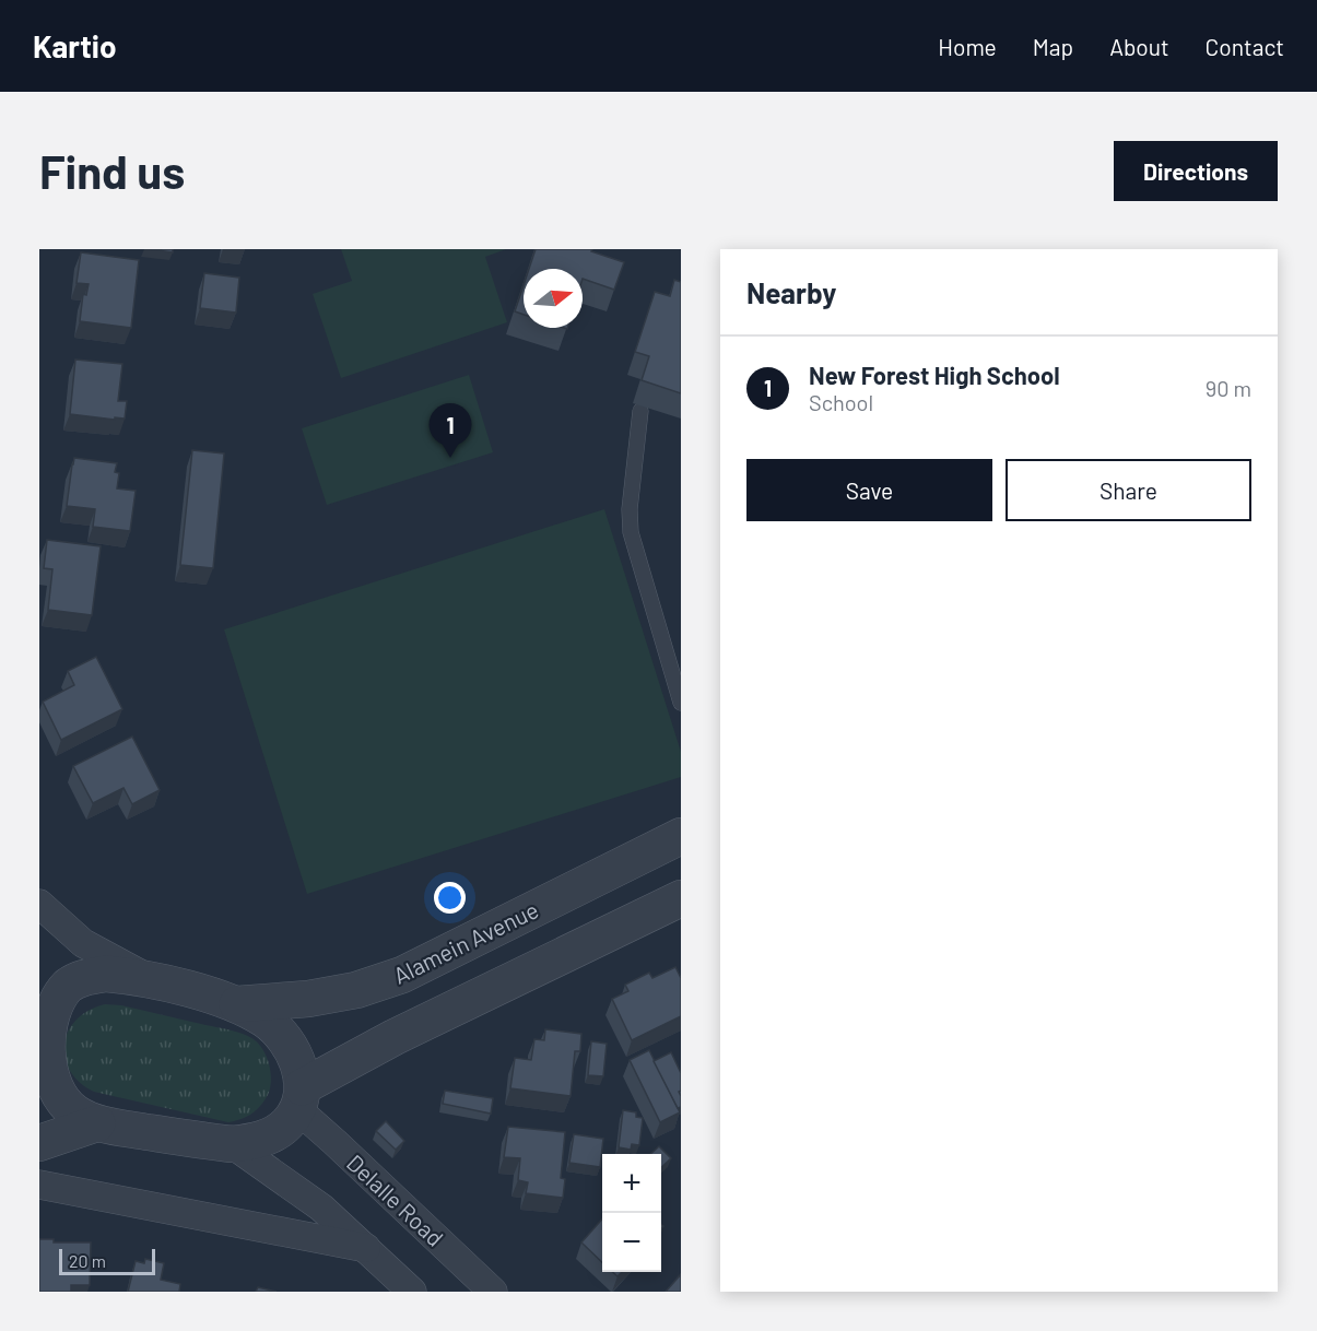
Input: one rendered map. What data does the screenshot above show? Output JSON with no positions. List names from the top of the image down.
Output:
{
  "streets": {
    "street": ["Alamein Avenue", "Delalle Road"]
  },
  "crossings": [
    ["Alamein Avenue", "Delalle Road"]
  ],
  "scale_bar": "20 m",
  "north": "right",
  "page": {
    "header": "Kartio",
    "nav": [
      "Home",
      "Map",
      "About",
      "Contact"
    ],
    "buttons": [
      "Directions",
      ["Save", "Share"]
    ],
    "title": "Find us",
    "heading": "Nearby",
    "list": [
      {
        "mark": "1",
        "name": "New Forest High School",
        "note": "School",
        "value": "90 m"
      }
    ],
    "pins": "1",
    "map_buttons": ["+", "−"],
    "scale": "20 m"
  }
}
